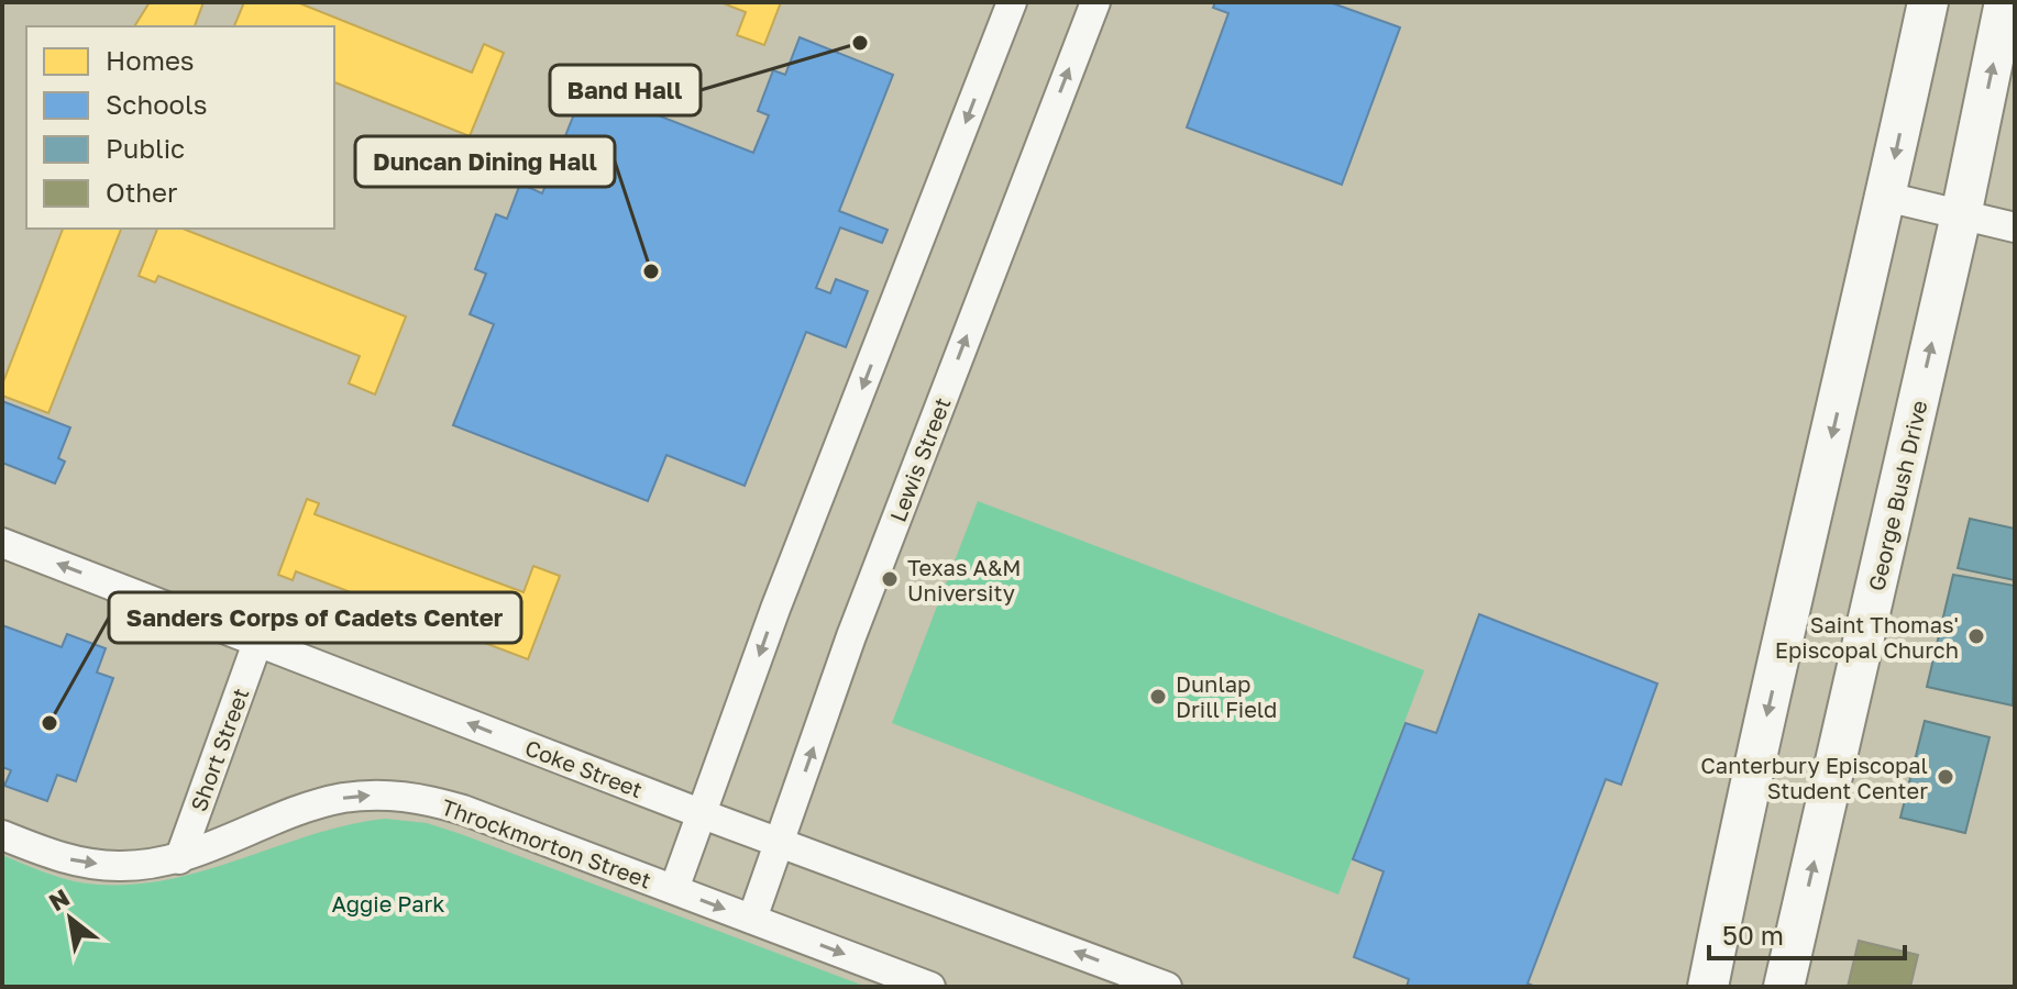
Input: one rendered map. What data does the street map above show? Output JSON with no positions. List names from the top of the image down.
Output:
{
  "streets": {
    "main road": ["George Bush Drive"],
    "street": [
      "Lewis Street",
      "Short Street",
      "Coke Street",
      "Throckmorton Street"
    ]
  },
  "crossings": [
    ["Lewis Street", "Coke Street"],
    ["Lewis Street", "Throckmorton Street"],
    ["Short Street", "Coke Street"],
    ["Short Street", "Throckmorton Street"]
  ],
  "one_way": ["Coke Street", "Throckmorton Street"],
  "parks": ["Aggie Park"],
  "places": [
    "Band Hall",
    "Duncan Dining Hall",
    "Texas A&M University",
    "Saint Thomas' Episcopal Church",
    "Dunlap Drill Field",
    "Sanders Corps of Cadets Center",
    "Canterbury Episcopal Student Center"
  ],
  "legend": [
    "Homes",
    "Schools",
    "Public",
    "Other"
  ],
  "scale_bar": "50 m",
  "north": "top left"
}
